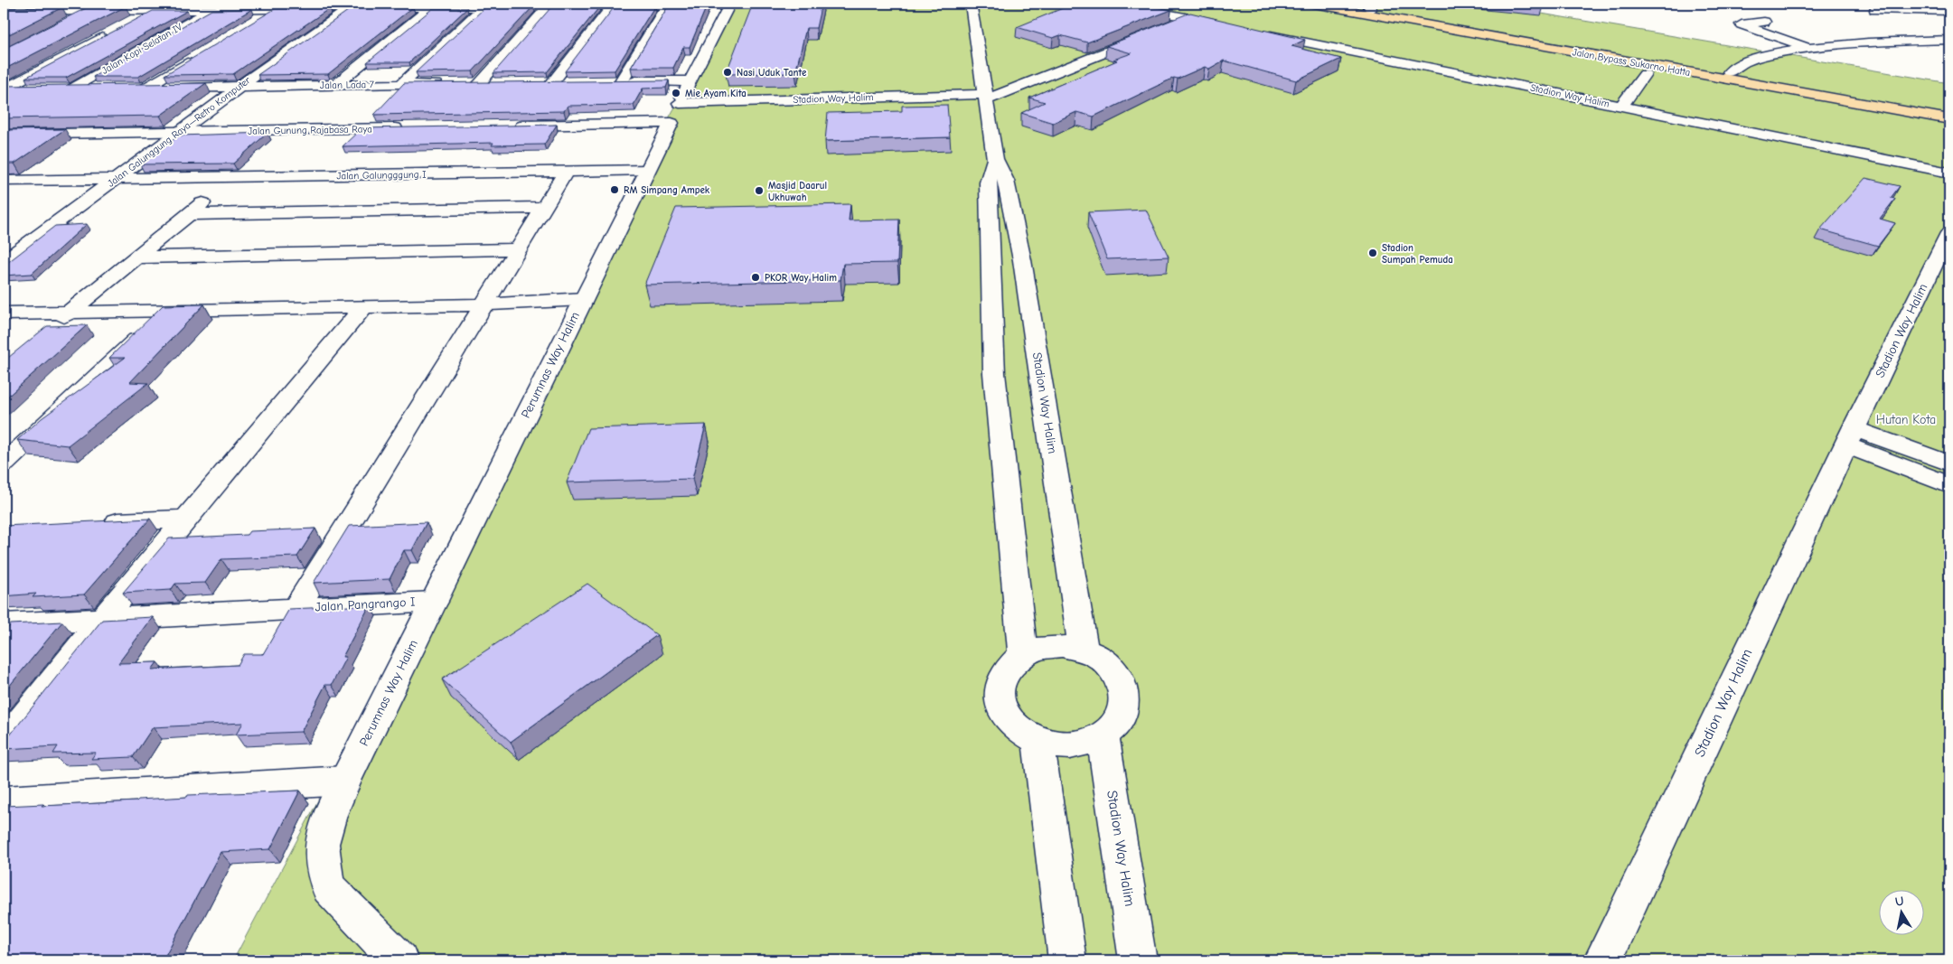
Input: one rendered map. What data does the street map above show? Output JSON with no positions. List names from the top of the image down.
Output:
{
  "streets": {
    "highway": ["Jalan Bypass Sukarno Hatta"],
    "street": [
      "Jalan Kopi Selatan IV",
      "Jalan Lada 7",
      "Stadion Way Halim",
      "Jalan Gunung Rajabasa Raya",
      "Jalan Galunggung Raya—Retro Komputer",
      "Jalan Galungggung I",
      "Perumnas Way Halim",
      "Jalan Pangrango I"
    ]
  },
  "crossings": [
    ["Jalan Lada 7", "Jalan Galunggung Raya—Retro Komputer"],
    ["Stadion Way Halim", "Perumnas Way Halim"],
    ["Jalan Gunung Rajabasa Raya", "Jalan Galunggung Raya—Retro Komputer"],
    ["Jalan Galunggung Raya—Retro Komputer", "Jalan Galungggung I"],
    ["Jalan Galungggung I", "Perumnas Way Halim"],
    ["Perumnas Way Halim", "Jalan Pangrango I"]
  ],
  "parks": ["Hutan Kota"],
  "places": [
    "Nasi Uduk Tante",
    "Mie Ayam Kita",
    "RM Simpang Ampek",
    "Masjid Daarul Ukhuwah",
    "Stadion Sumpah Pemuda",
    "PKOR Way Halim"
  ],
  "north": "top"
}
